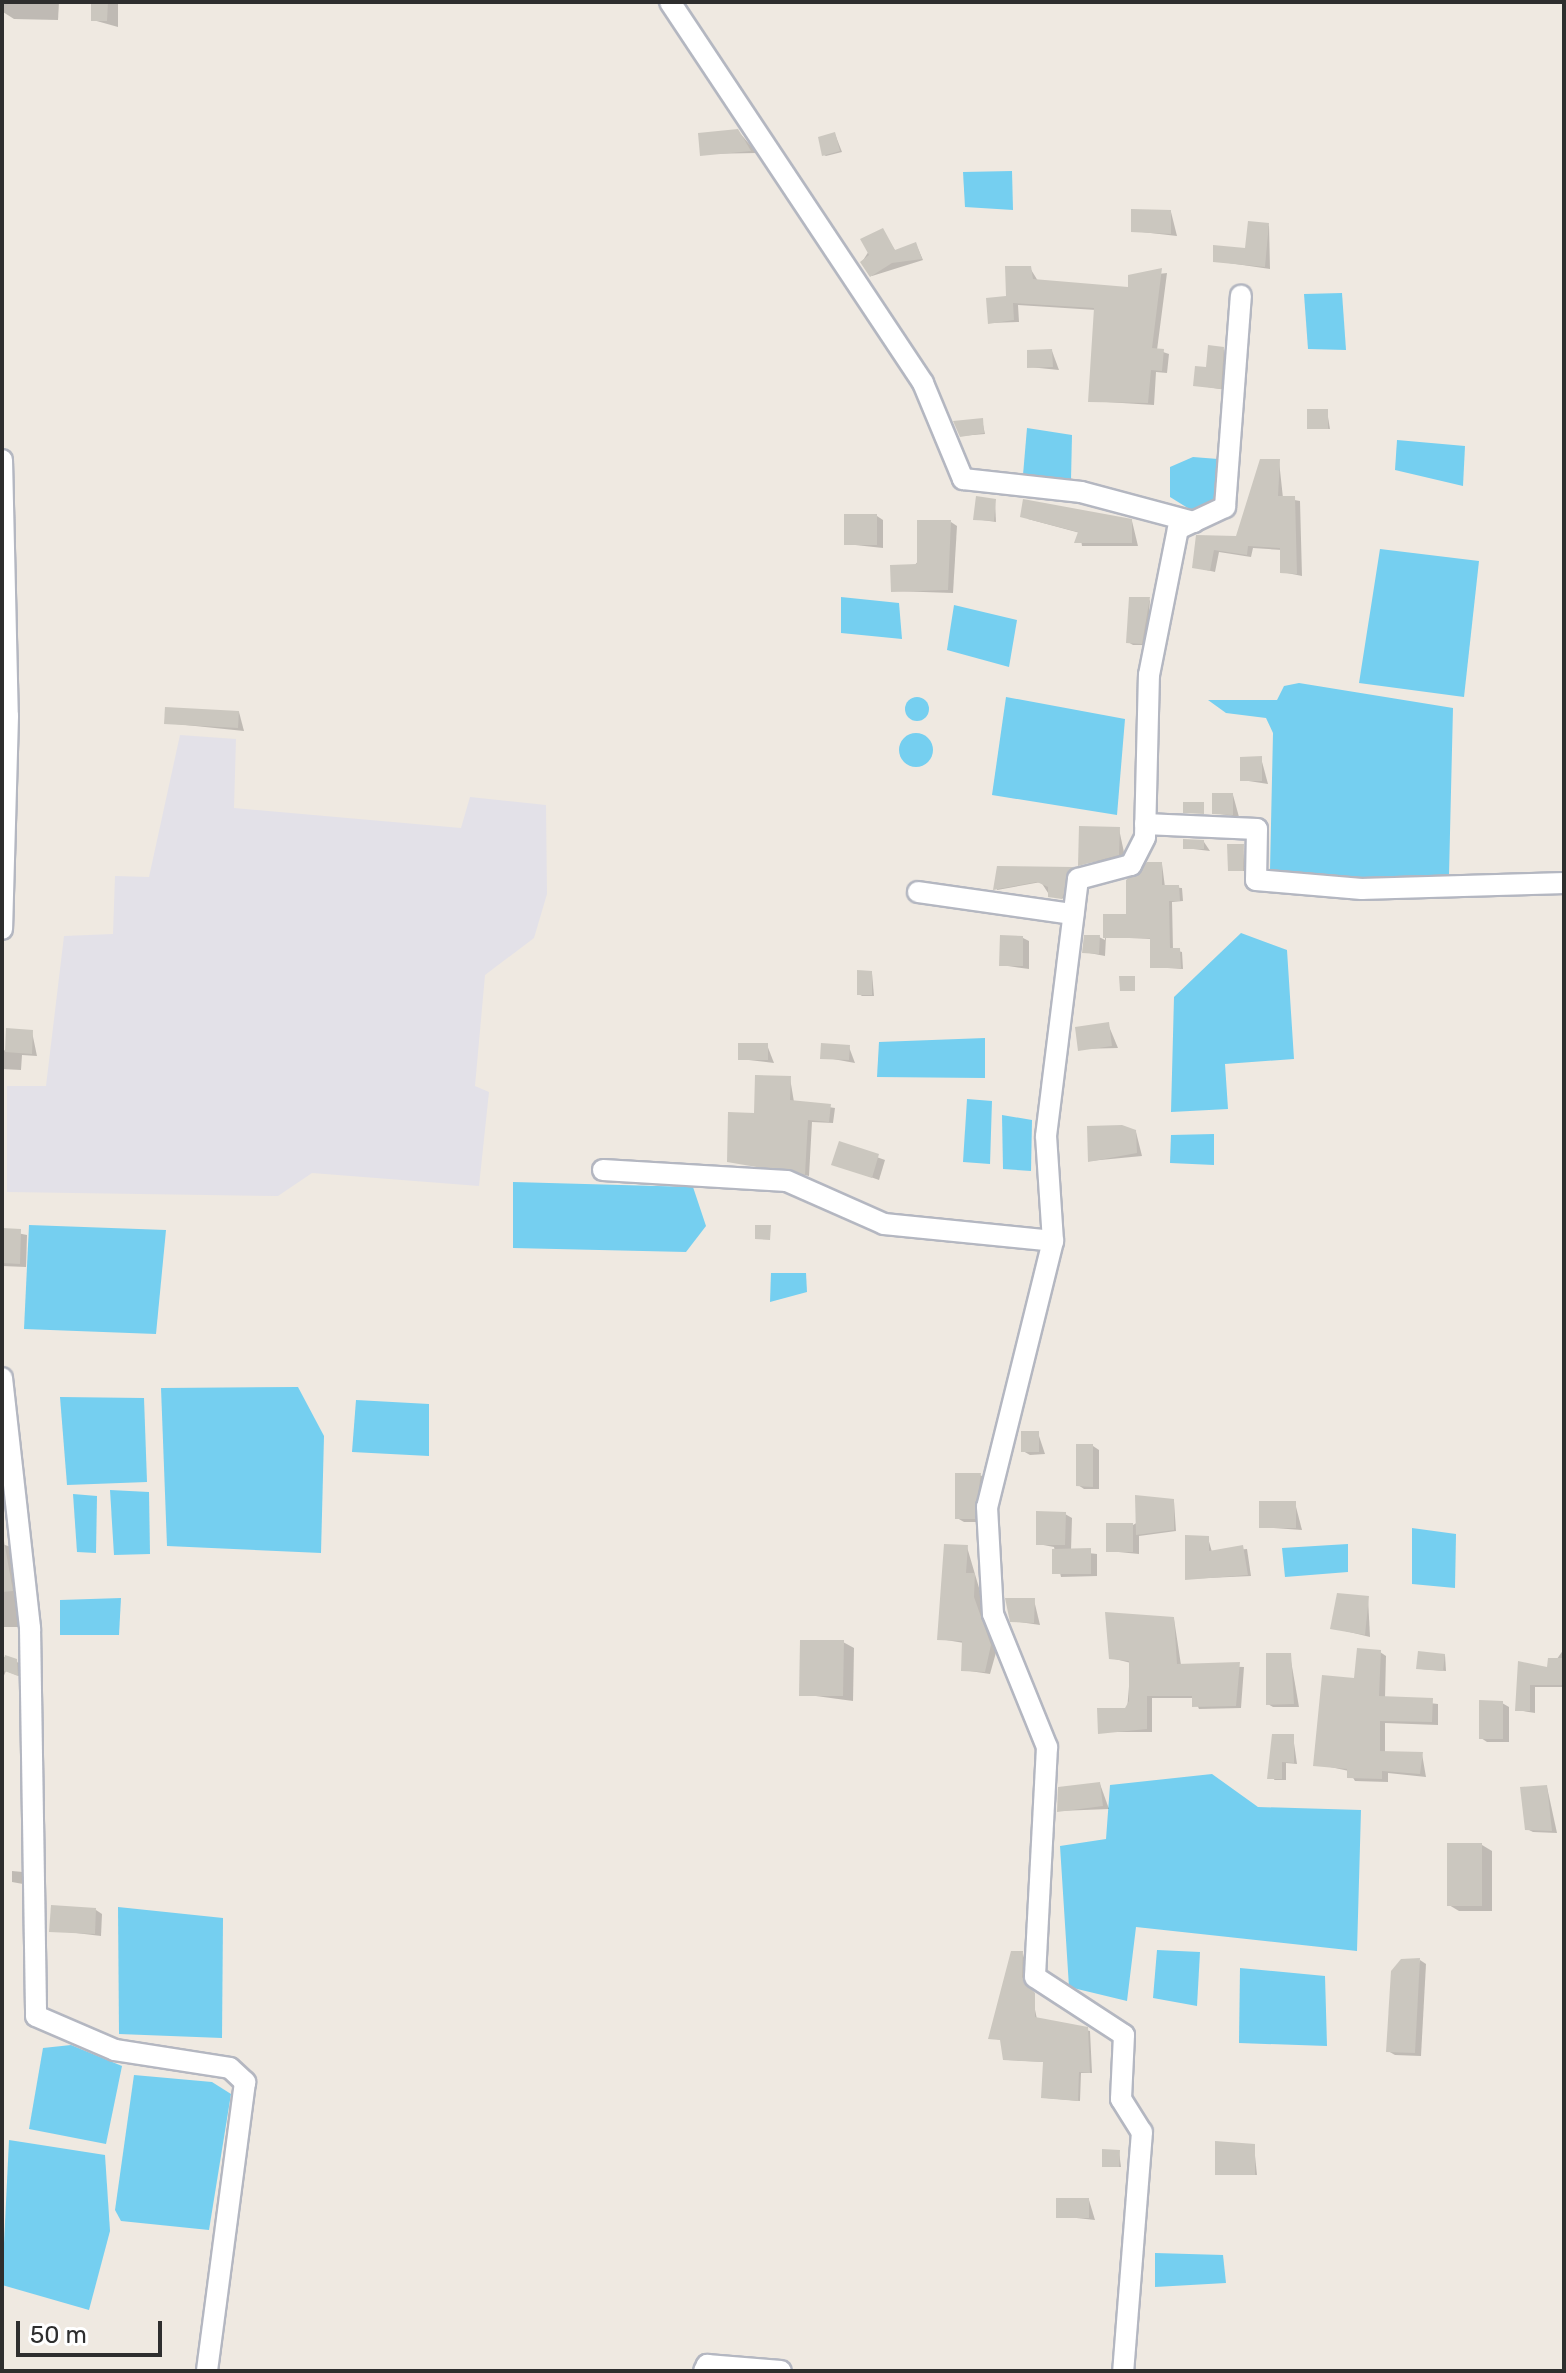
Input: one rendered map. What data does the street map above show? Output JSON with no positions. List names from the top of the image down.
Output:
{
  "scale_bar": "50 m"
}
